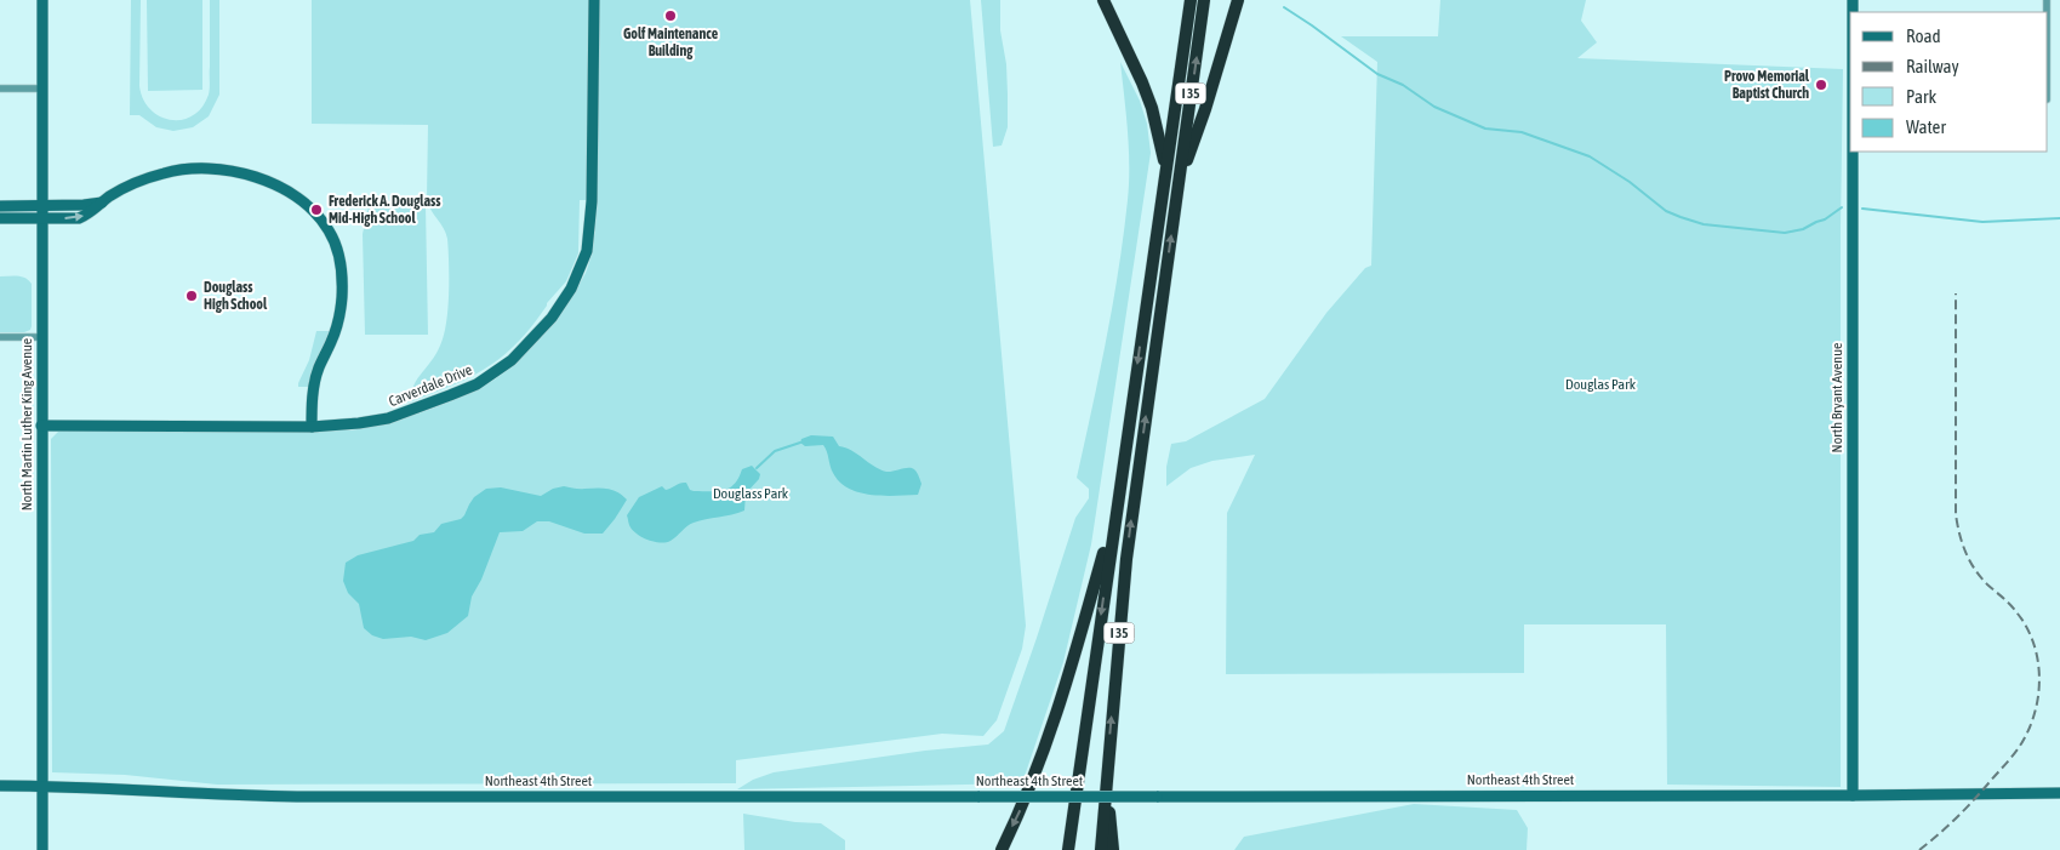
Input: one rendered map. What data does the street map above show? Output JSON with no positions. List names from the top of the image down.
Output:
{
  "streets": {
    "highway": ["I 35"],
    "street": [
      "Carverdale Drive",
      "North Bryant Avenue",
      "North Martin Luther King Avenue",
      "Northeast 4th Street"
    ]
  },
  "crossings": [
    ["Carverdale Drive", "North Martin Luther King Avenue"],
    ["North Bryant Avenue", "Northeast 4th Street"],
    ["North Martin Luther King Avenue", "Northeast 4th Street"]
  ],
  "parks": ["Douglas Park", "Douglass Park"],
  "places": [
    "Golf Maintenance Building",
    "Provo Memorial Baptist Church",
    "Frederick A. Douglass Mid-High School",
    "Douglass High School"
  ],
  "legend": [
    "Road",
    "Railway",
    "Park",
    "Water"
  ]
}
